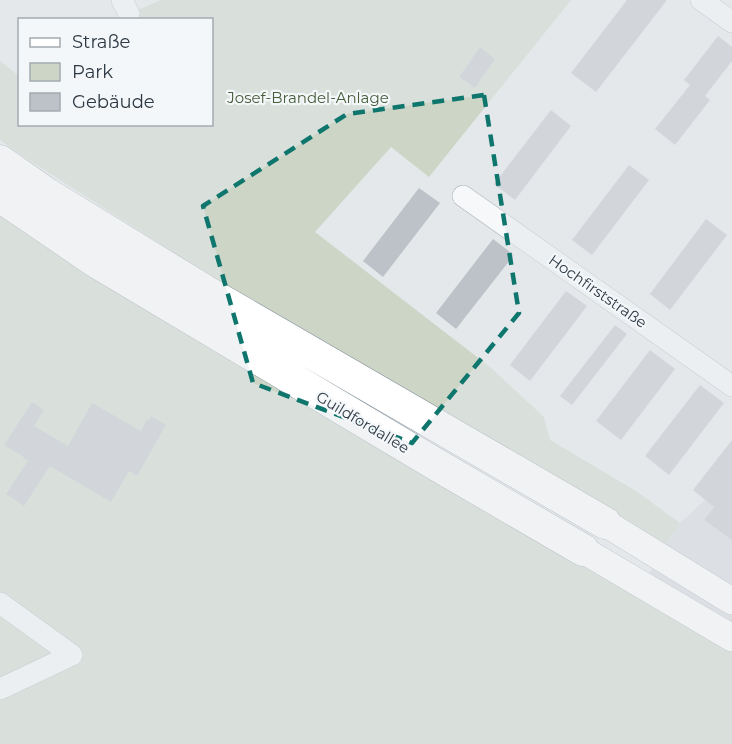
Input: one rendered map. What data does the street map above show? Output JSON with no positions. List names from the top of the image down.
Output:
{
  "streets": {
    "highway": ["Guildfordallee"],
    "street": ["Hochfirststraße"]
  },
  "parks": ["Josef-Brandel-Anlage"],
  "legend": ["Straße", "Park", "Gebäude"]
}
